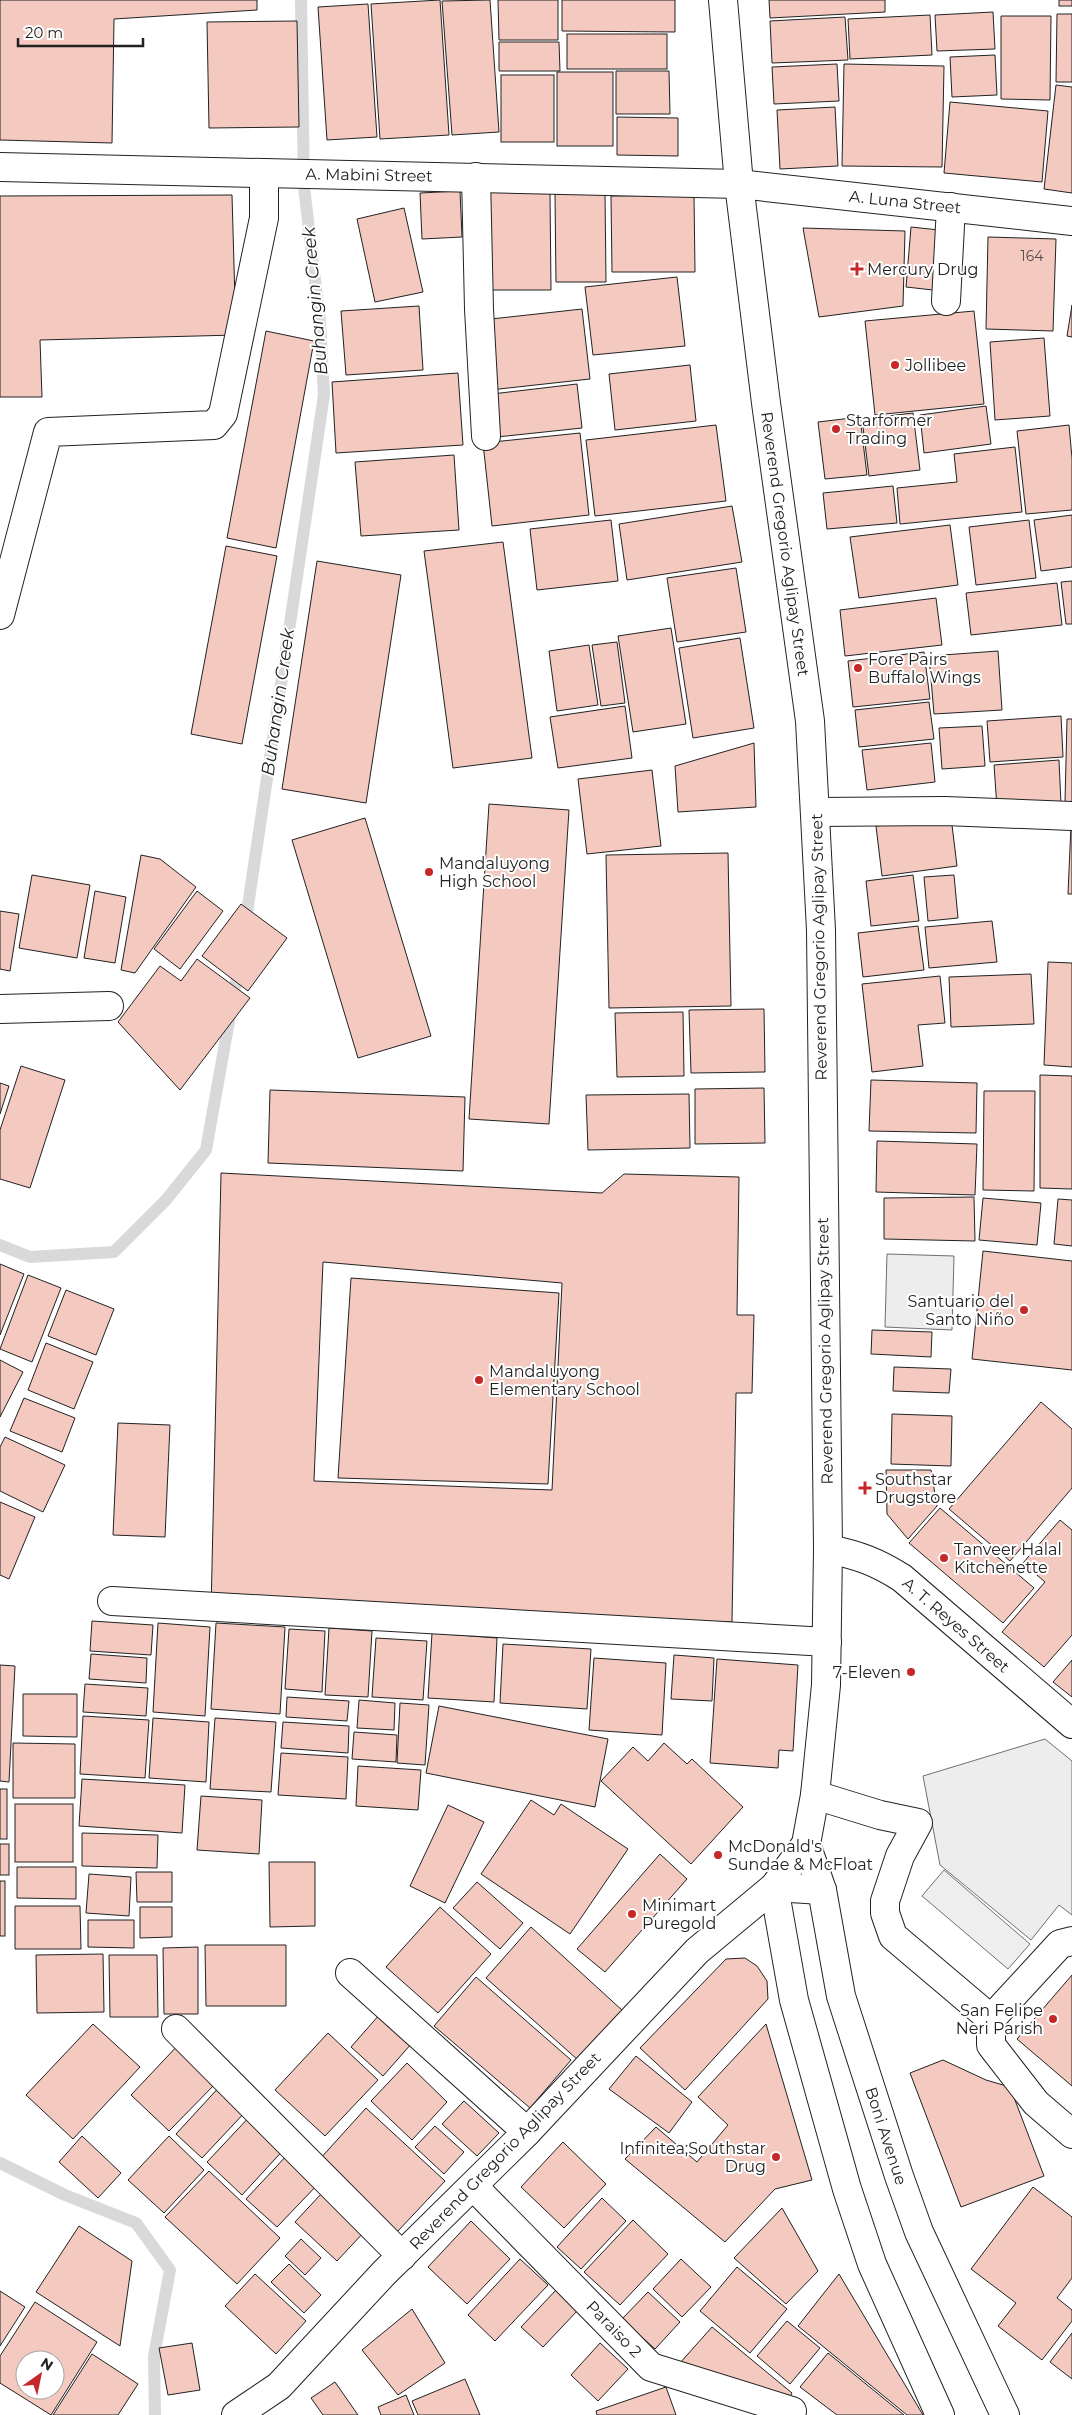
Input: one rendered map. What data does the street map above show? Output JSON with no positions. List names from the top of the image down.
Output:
{
  "streets": {
    "main road": [
      "A. Mabini Street",
      "A. Luna Street",
      "Reverend Gregorio Aglipay Street",
      "A. T. Reyes Street",
      "Boni Avenue",
      "Paraiso 2"
    ]
  },
  "crossings": [
    ["A. Mabini Street", "A. Luna Street"],
    ["A. Mabini Street", "Reverend Gregorio Aglipay Street"],
    ["A. Luna Street", "Reverend Gregorio Aglipay Street"],
    ["Reverend Gregorio Aglipay Street", "A. T. Reyes Street"],
    ["Reverend Gregorio Aglipay Street", "Boni Avenue"],
    ["Reverend Gregorio Aglipay Street", "Paraiso 2"]
  ],
  "water": ["Buhangin Creek"],
  "places": {
    "health": ["Mercury Drug", "Southstar Drugstore"],
    "other": [
      "Jollibee",
      "Starformer Trading",
      "Fore Pairs Buffalo Wings",
      "Mandaluyong High School",
      "Santuario del Santo Niño",
      "Mandaluyong Elementary School",
      "Tanveer Halal Kitchenette",
      "7-Eleven",
      "McDonald's Sundae & McFloat",
      "Minimart Puregold",
      "San Felipe Neri Parish",
      "Infinitea;Southstar Drug"
    ]
  },
  "house_numbers": ["164"],
  "scale_bar": "20 m",
  "north": "top right"
}
